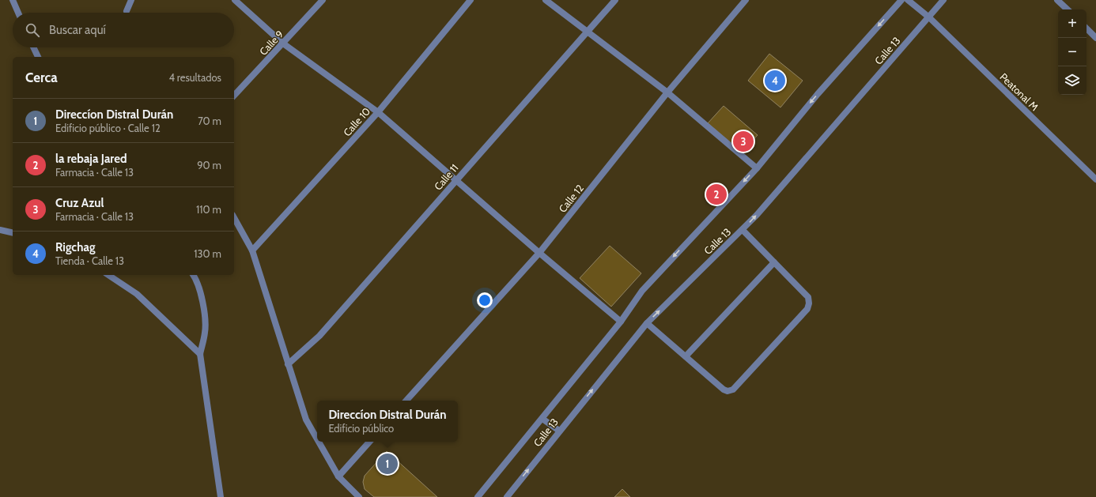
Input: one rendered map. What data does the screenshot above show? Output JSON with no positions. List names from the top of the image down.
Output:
{
  "streets": {
    "street": [
      "Calle 9",
      "Calle 13",
      "Peatonal M",
      "Calle 10",
      "Calle 11",
      "Calle 12"
    ]
  },
  "crossings": [
    ["Calle 13", "Peatonal M"]
  ],
  "page": {
    "map_buttons": ["+", "−"],
    "search": "Buscar aquí",
    "heading": ["Cerca", "4 resultados"],
    "pins": [
      "4",
      "3",
      "2",
      "1"
    ],
    "list": [
      {
        "mark": "1",
        "name": "Direccíon Distral Durán",
        "note": "Edificio público · Calle 12",
        "value": "70 m"
      },
      {
        "mark": "2",
        "name": "la rebaja Jared",
        "note": "Farmacia · Calle 13",
        "value": "90 m"
      },
      {
        "mark": "3",
        "name": "Cruz Azul",
        "note": "Farmacia · Calle 13",
        "value": "110 m"
      },
      {
        "mark": "4",
        "name": "Rigchag",
        "note": "Tienda · Calle 13",
        "value": "130 m"
      }
    ],
    "popup": ["Direccíon Distral Durán", "Edificio público"]
  }
}
